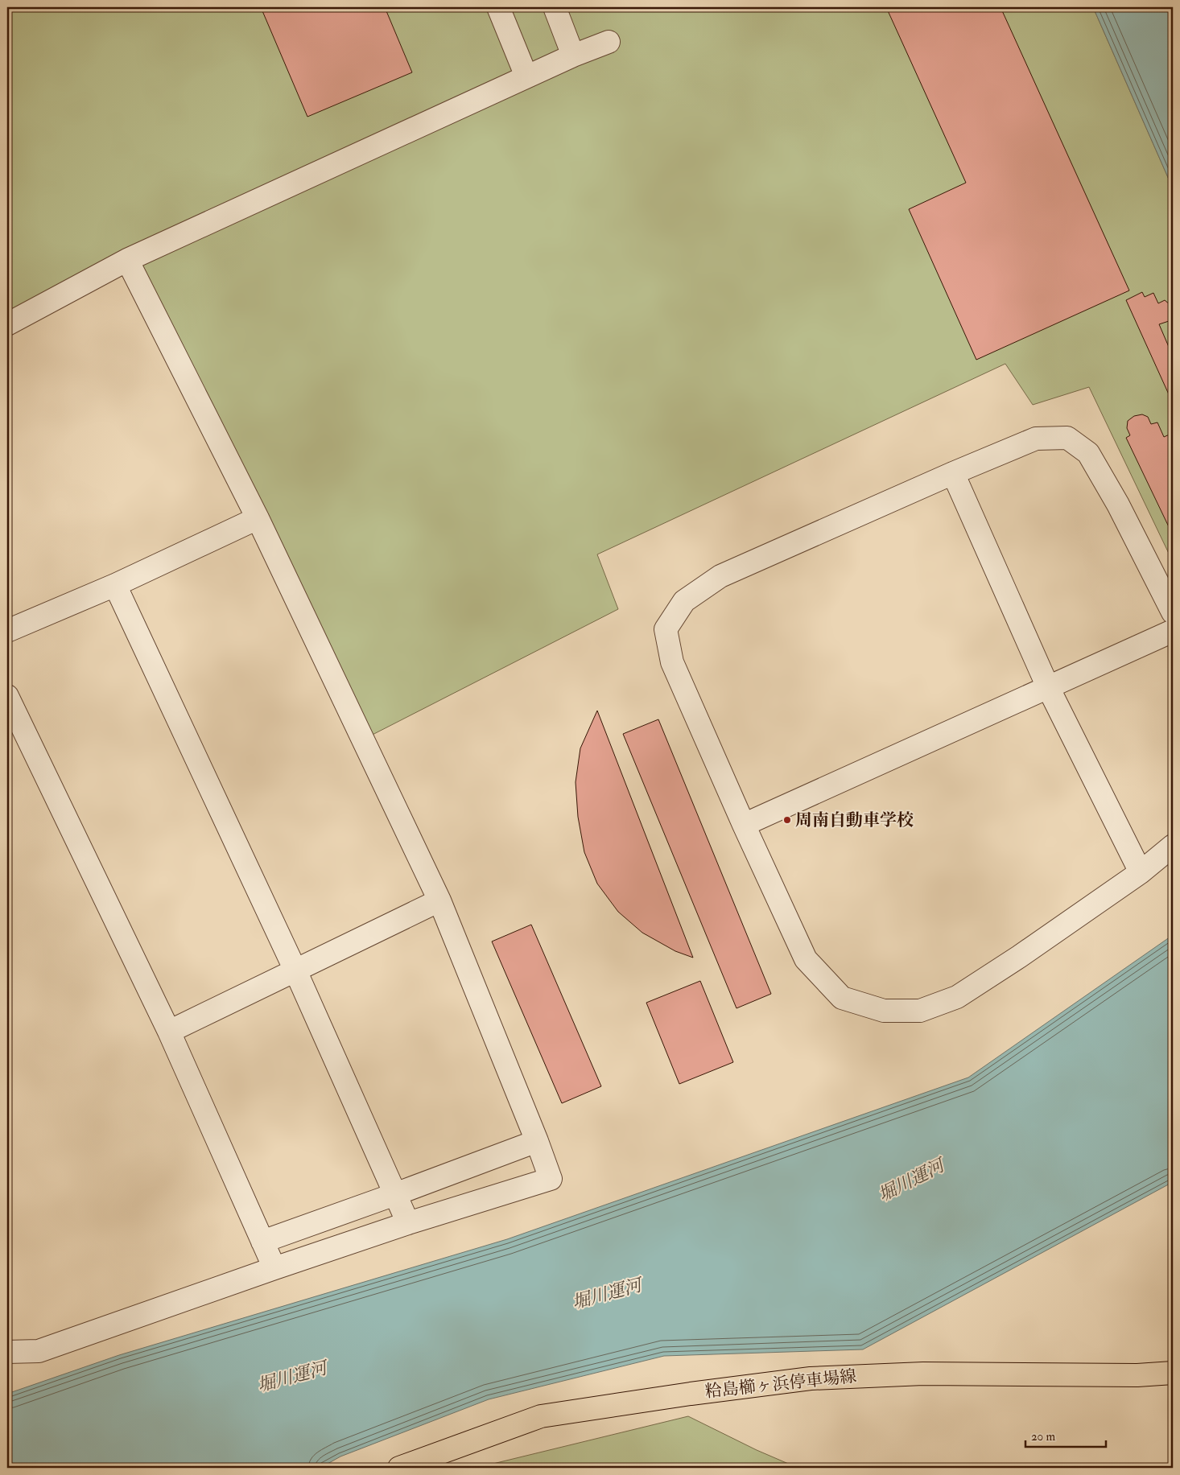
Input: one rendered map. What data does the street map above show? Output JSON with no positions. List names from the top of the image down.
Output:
{
  "streets": {
    "main road": ["粭島櫛ヶ浜停車場線"]
  },
  "water": ["堀川運河"],
  "places": ["周南自動車学校"],
  "scale_bar": "20 m"
}
